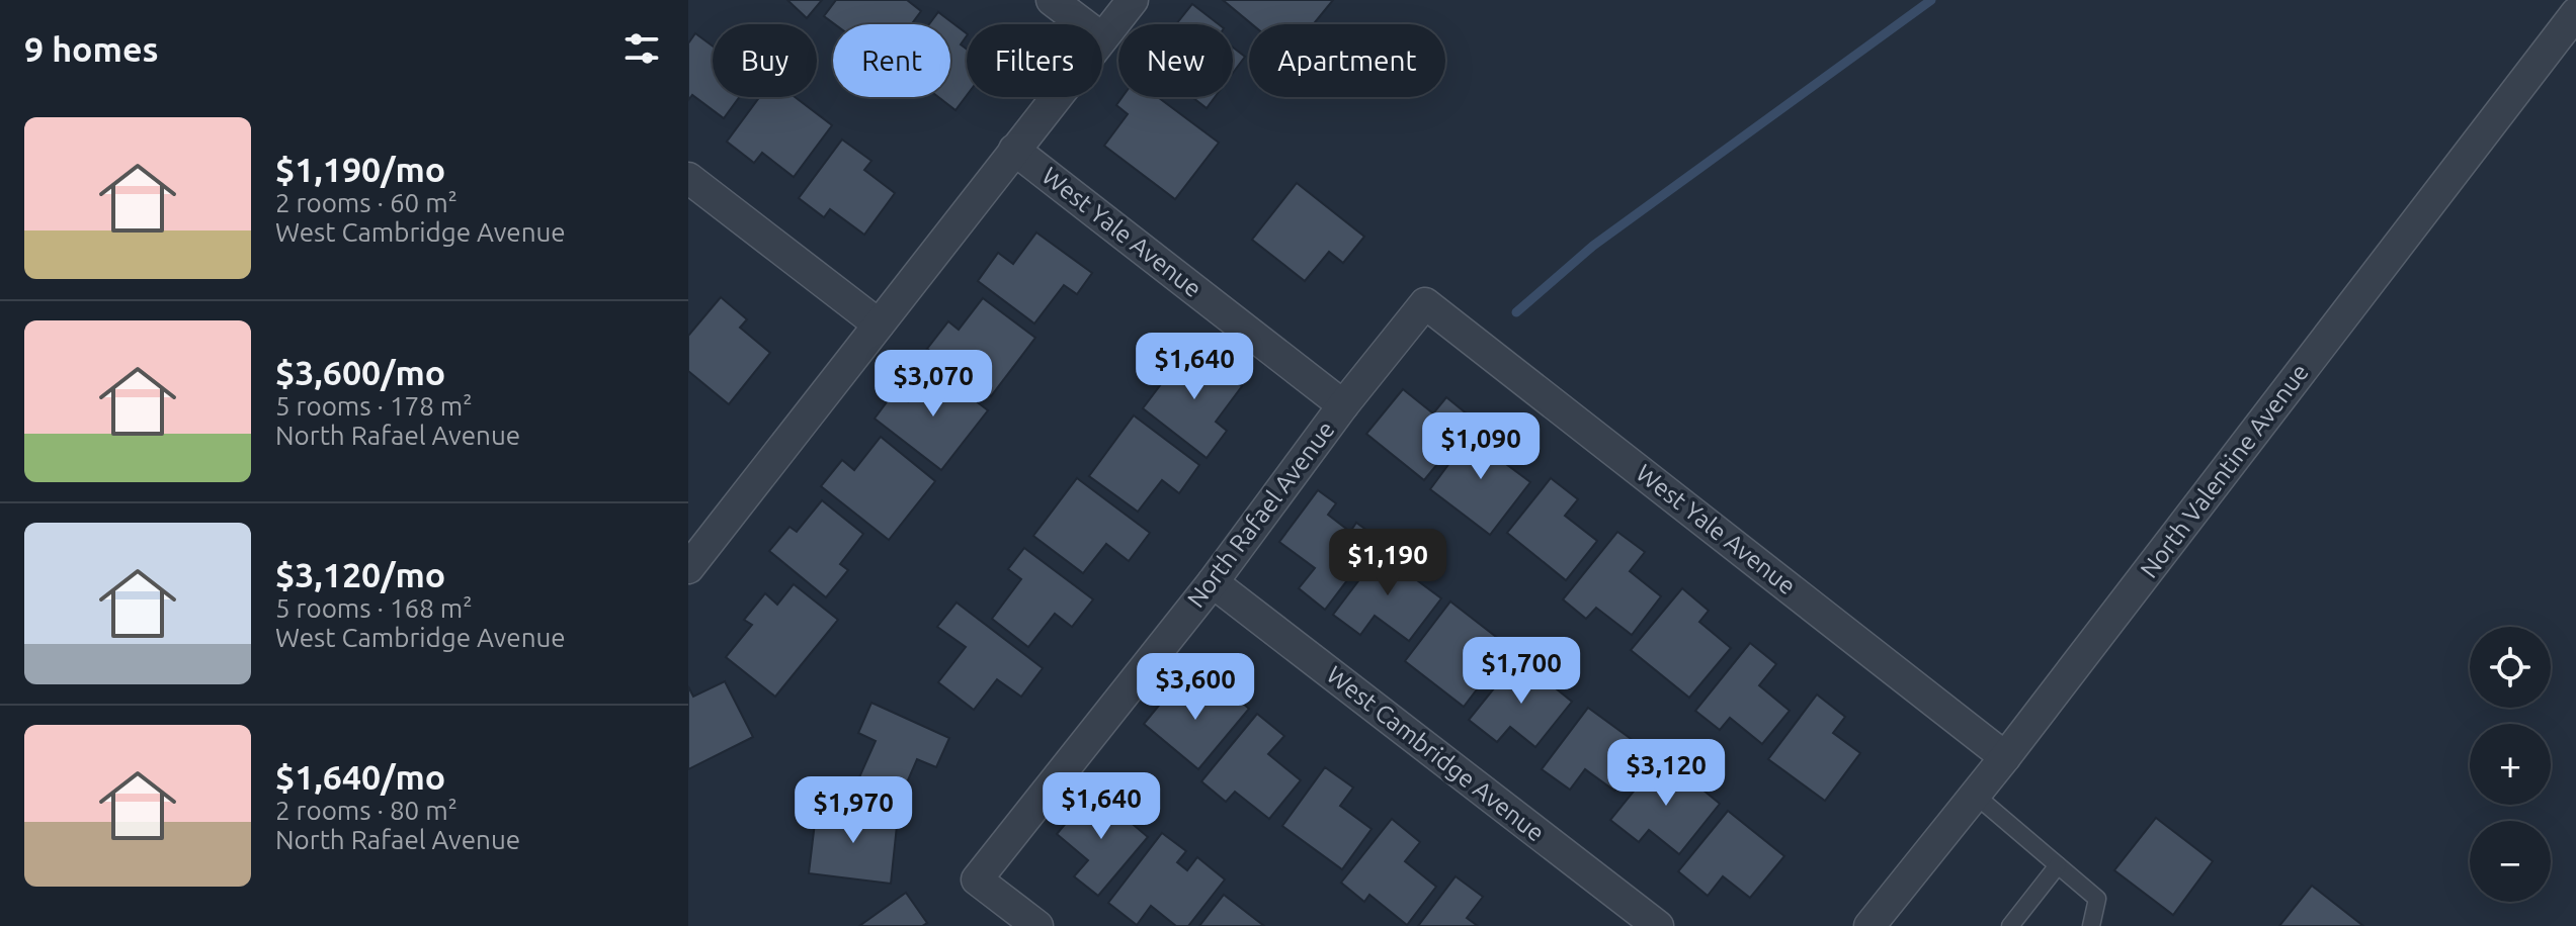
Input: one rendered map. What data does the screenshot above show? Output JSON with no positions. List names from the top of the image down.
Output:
{
  "streets": {
    "street": [
      "West Yale Avenue",
      "North Valentine Avenue",
      "North Rafael Avenue",
      "West Cambridge Avenue"
    ]
  },
  "crossings": [
    ["West Yale Avenue", "North Valentine Avenue"],
    ["West Yale Avenue", "North Rafael Avenue"],
    ["North Rafael Avenue", "West Cambridge Avenue"]
  ],
  "page": {
    "heading": "9 homes",
    "chip": [
      "Buy",
      "Rent",
      "Filters",
      "New",
      "Apartment"
    ],
    "list": [
      {
        "name": "$1,190/mo",
        "note": "2 rooms · 60 m² · West Cambridge Avenue"
      },
      {
        "name": "$3,600/mo",
        "note": "5 rooms · 178 m² · North Rafael Avenue"
      },
      {
        "name": "$3,120/mo",
        "note": "5 rooms · 168 m² · West Cambridge Avenue"
      },
      {
        "name": "$1,640/mo",
        "note": "2 rooms · 80 m² · North Rafael Avenue"
      }
    ],
    "price": [
      "$1,640",
      "$3,070",
      "$1,090",
      "$1,190",
      "$1,700",
      "$3,600",
      "$3,120",
      "$1,640",
      "$1,970"
    ],
    "map_buttons": ["+", "−"]
  }
}
